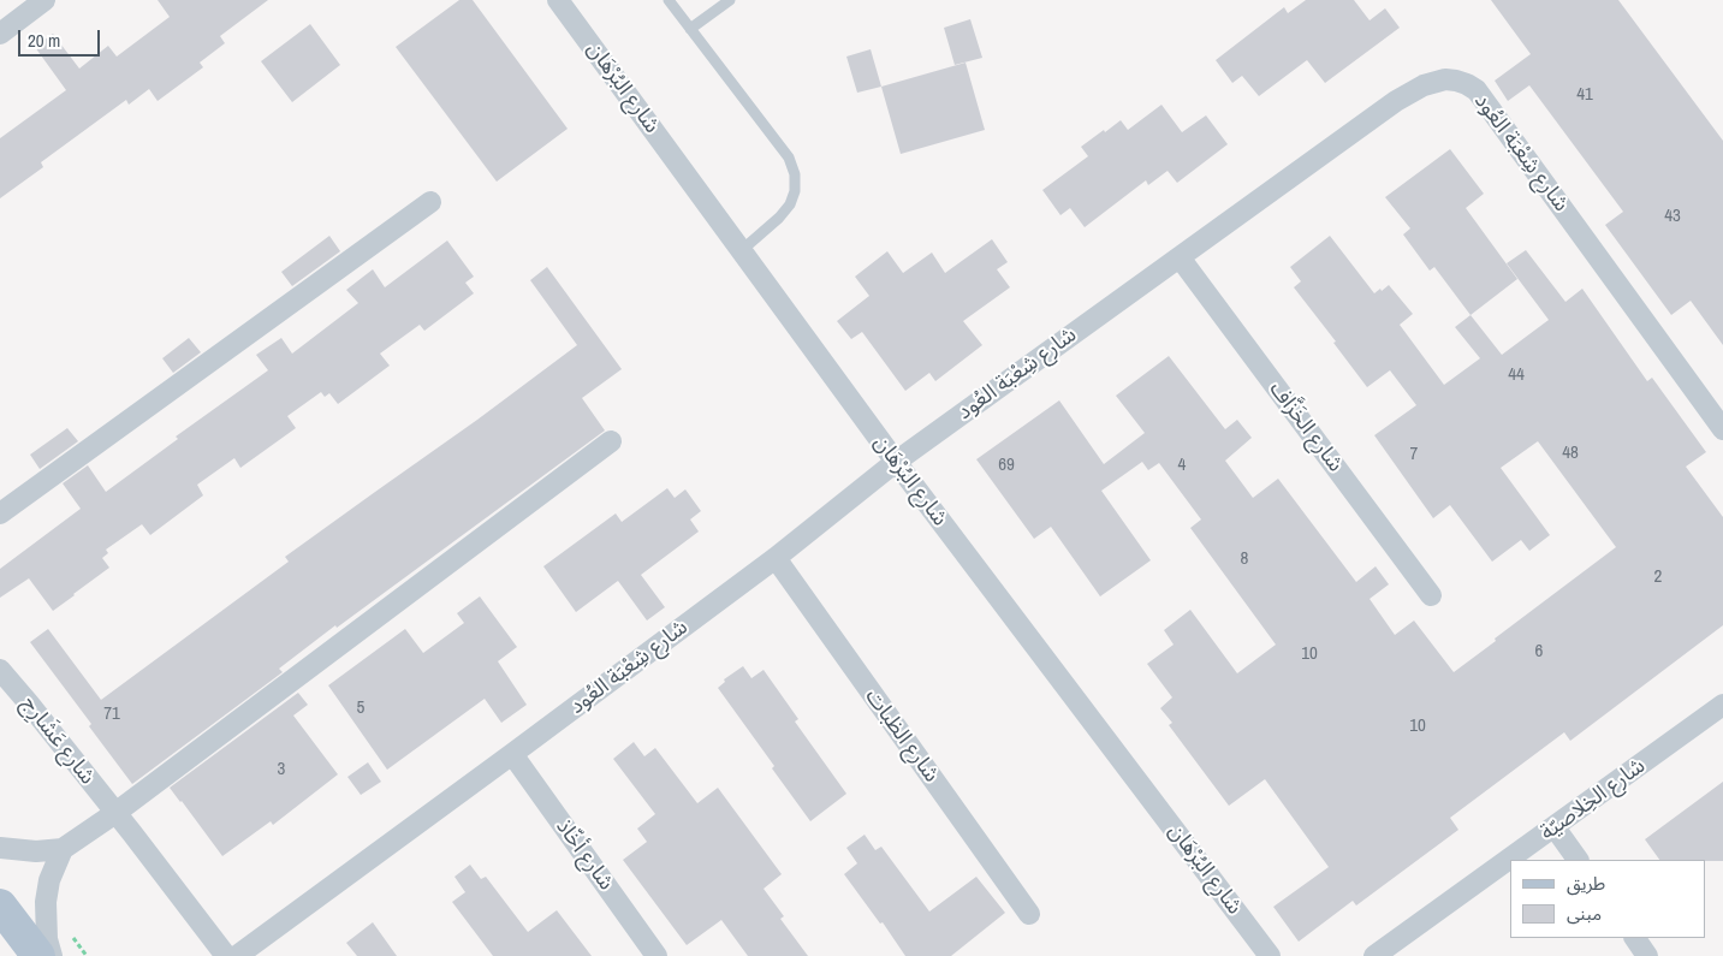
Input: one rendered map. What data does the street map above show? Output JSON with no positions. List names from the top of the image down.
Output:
{
  "streets": {
    "street": [
      "شارع البُرْهَان",
      "شارع شِعْبَة العُود",
      "شارع الخَزَّاف",
      "شارع الظبات",
      "شارع عَشَارِج",
      "شارع الخِلاصيّة",
      "شارع أخّاذ"
    ]
  },
  "crossings": [
    ["شارع البُرْهَان", "شارع شِعْبَة العُود"],
    ["شارع شِعْبَة العُود", "شارع الخَزَّاف"],
    ["شارع شِعْبَة العُود", "شارع الظبات"],
    ["شارع شِعْبَة العُود", "شارع أخّاذ"]
  ],
  "house_numbers": [
    "41",
    "43",
    "44",
    "48",
    "7",
    "69",
    "4",
    "8",
    "2",
    "6",
    "10",
    "5",
    "71",
    "10",
    "3"
  ],
  "legend": ["طريق", "مبنى"],
  "scale_bar": "20 m"
}
